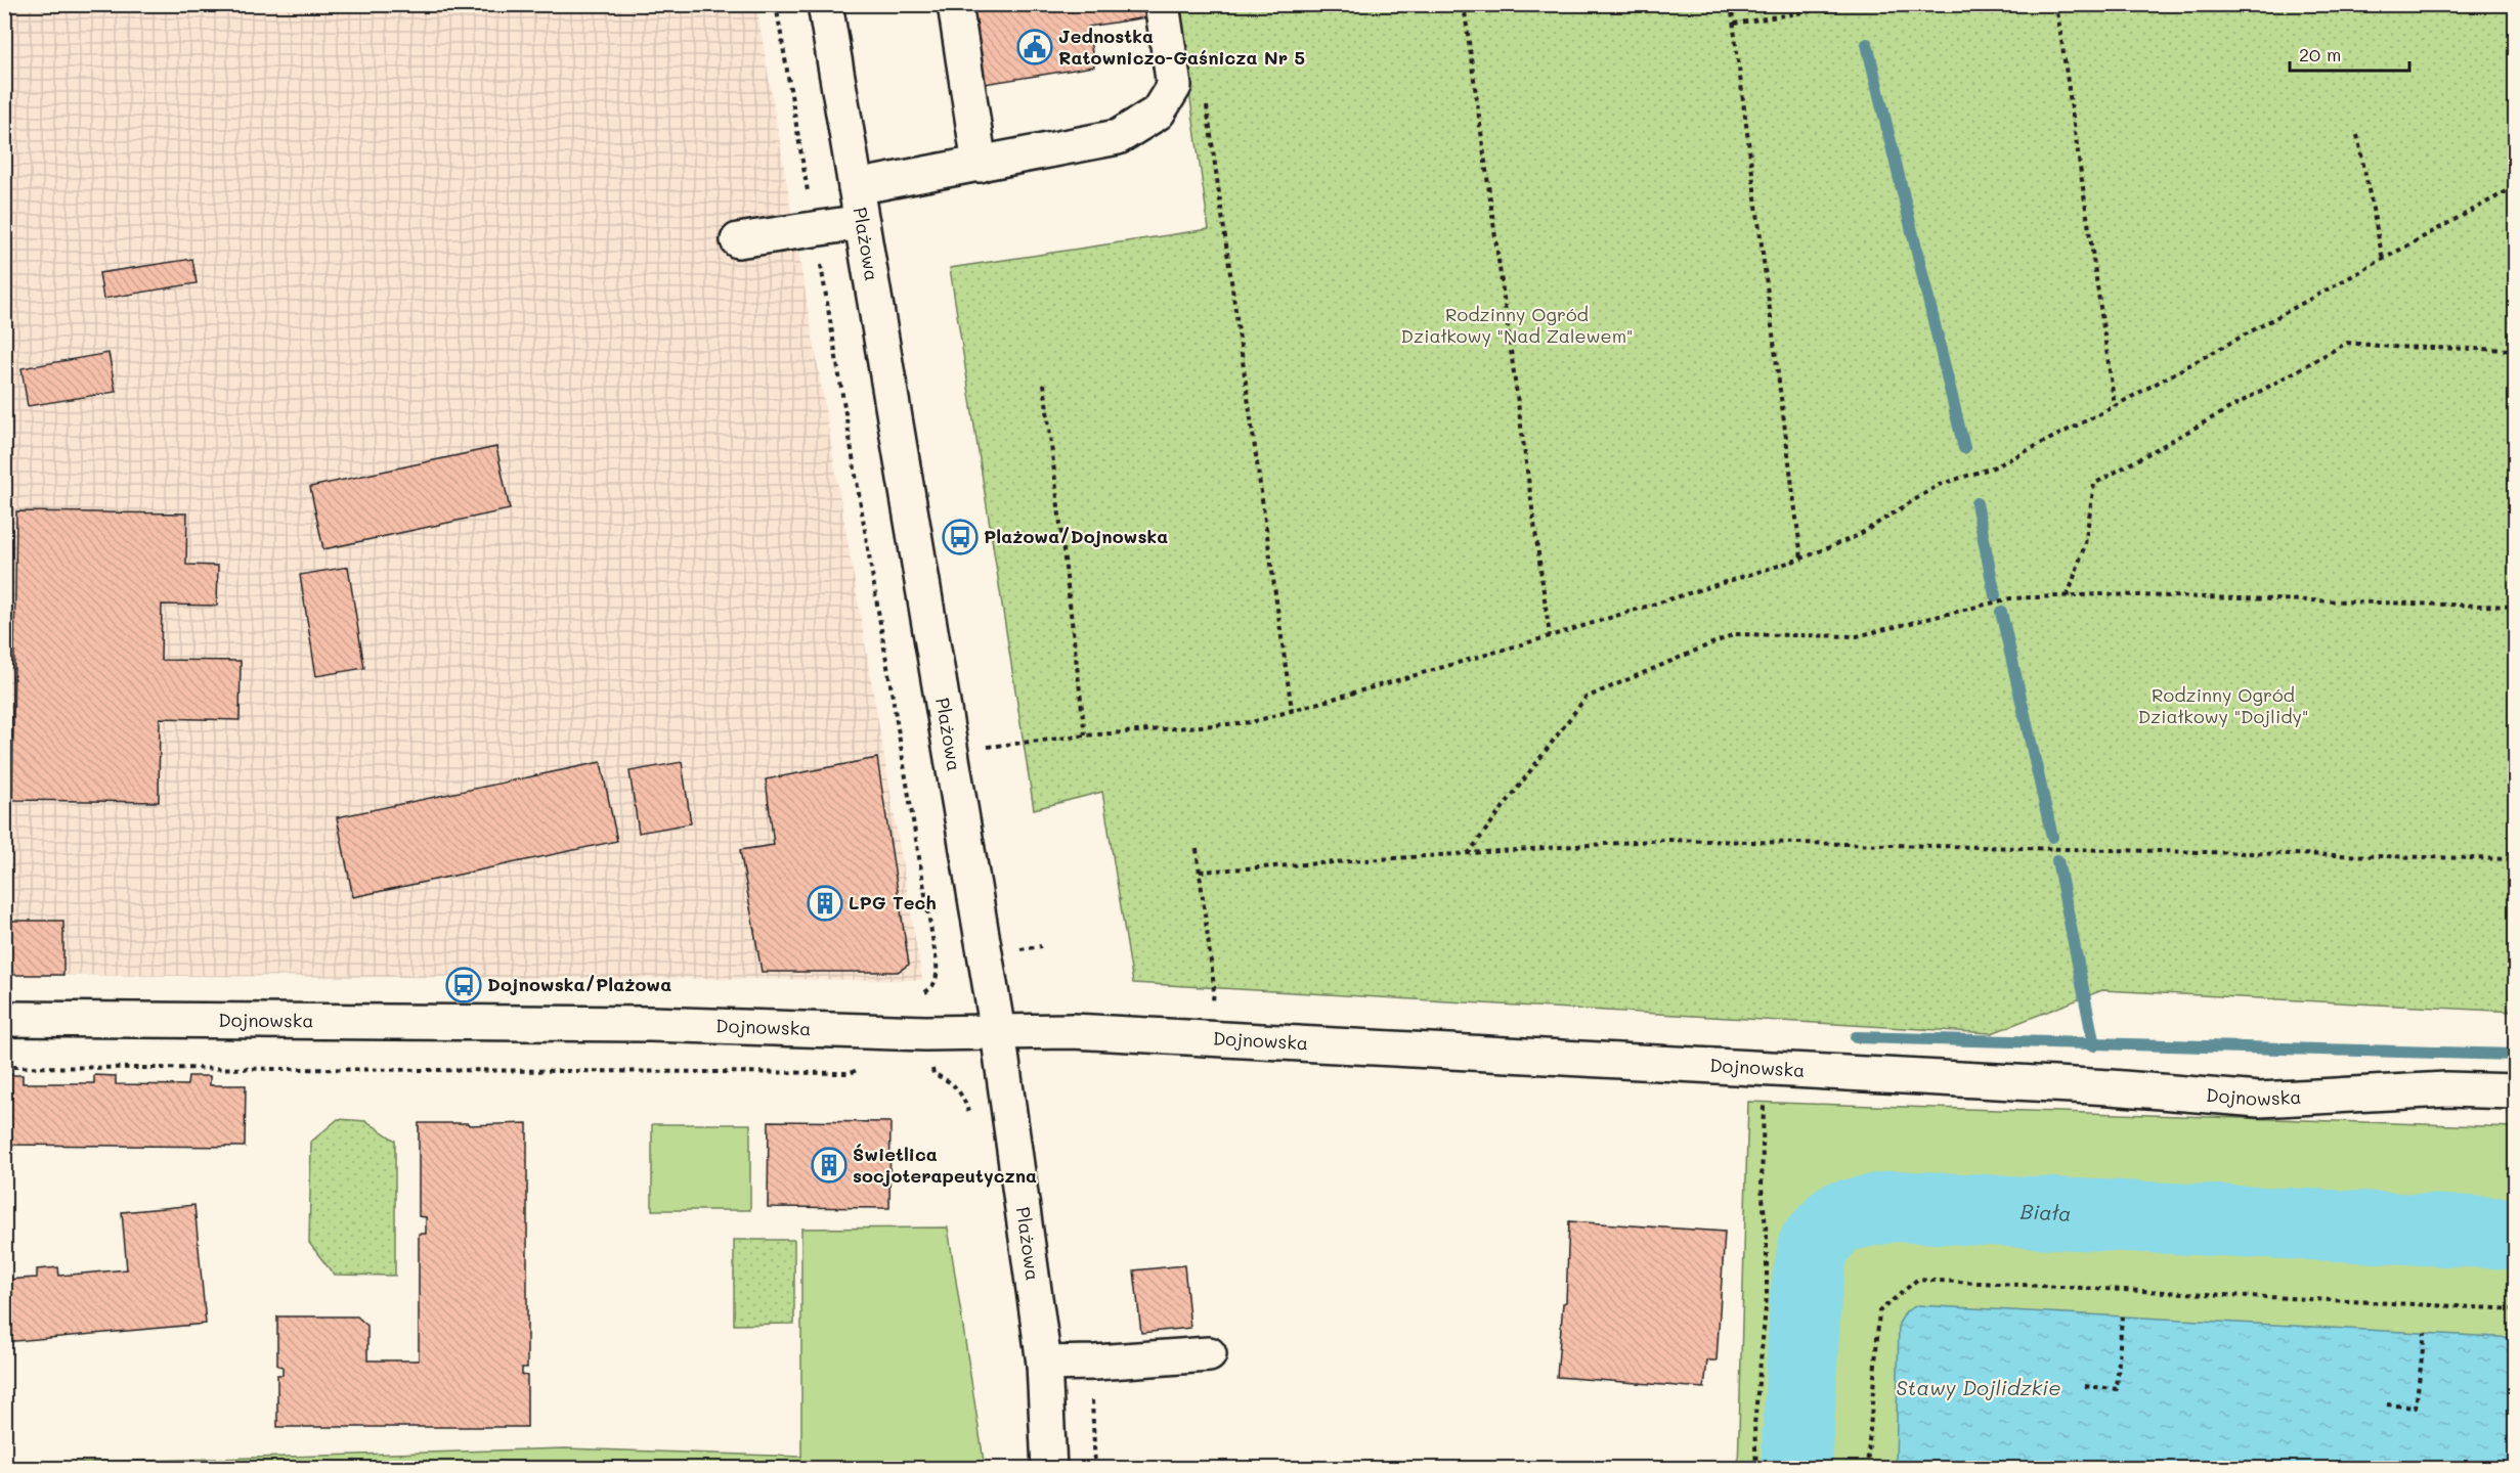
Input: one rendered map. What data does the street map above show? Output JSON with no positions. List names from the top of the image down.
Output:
{
  "streets": {
    "street": ["Plażowa", "Dojnowska"]
  },
  "crossings": [
    ["Plażowa", "Dojnowska"]
  ],
  "water": ["Biała", "Stawy Dojlidzkie"],
  "parks": ["Rodzinny Ogród Działkowy \"Nad Zalewem\"", "Rodzinny Ogród Działkowy \"Dojlidy\""],
  "places": {
    "public building": ["Jednostka Ratowniczo-Gaśnicza Nr 5"],
    "bus stop": ["Plażowa/Dojnowska", "Dojnowska/Plażowa"],
    "building": ["LPG Tech", "Świetlica socjoterapeutyczna"]
  },
  "scale_bar": "20 m"
}
